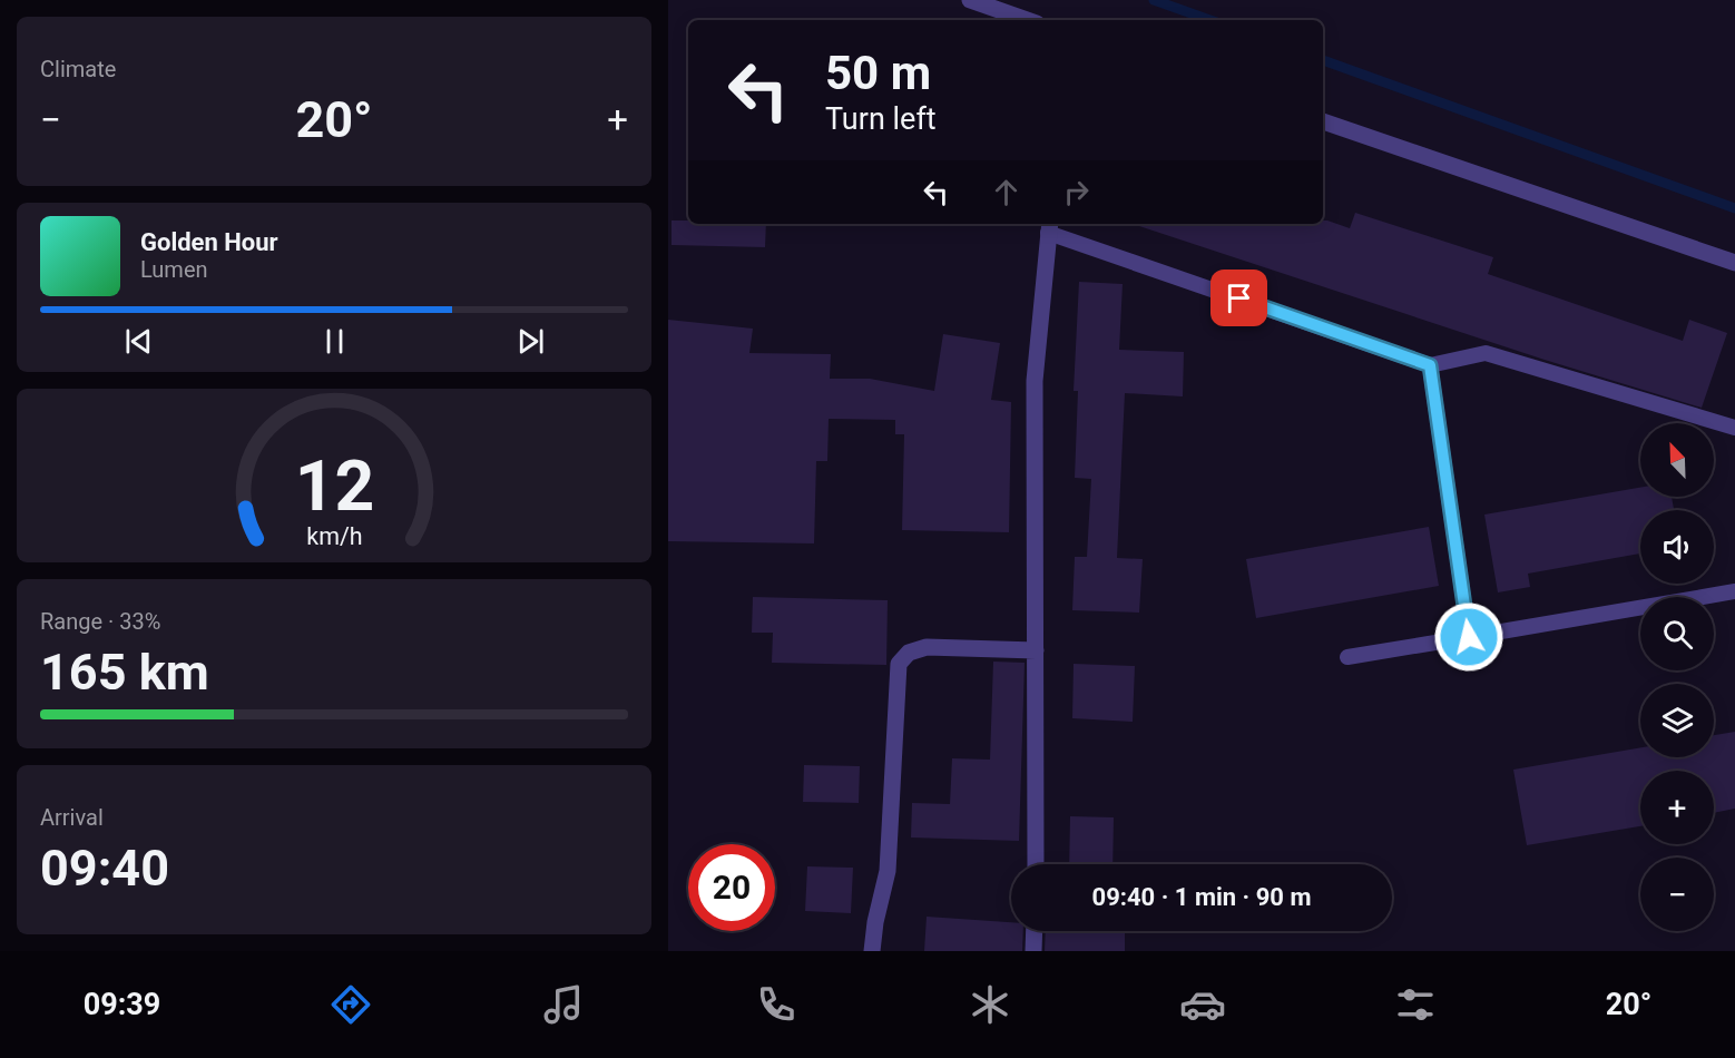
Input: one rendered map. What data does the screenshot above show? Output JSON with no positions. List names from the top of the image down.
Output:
{
  "north": "top left",
  "page": {
    "tile": [
      "Climate",
      ["Range · 33%", "165 km"],
      ["Arrival", "09:40"]
    ],
    "turn": ["50 m", "Turn left"],
    "heat": ["−", "20°", "+"],
    "song": ["Golden Hour", "Lumen"],
    "map_buttons": ["+", "−"],
    "limit": "20",
    "trip": "09:40 · 1 min · 90 m",
    "tabs": ["09:39", "20°"],
    "gauge": ["12", "km/h"]
  }
}
